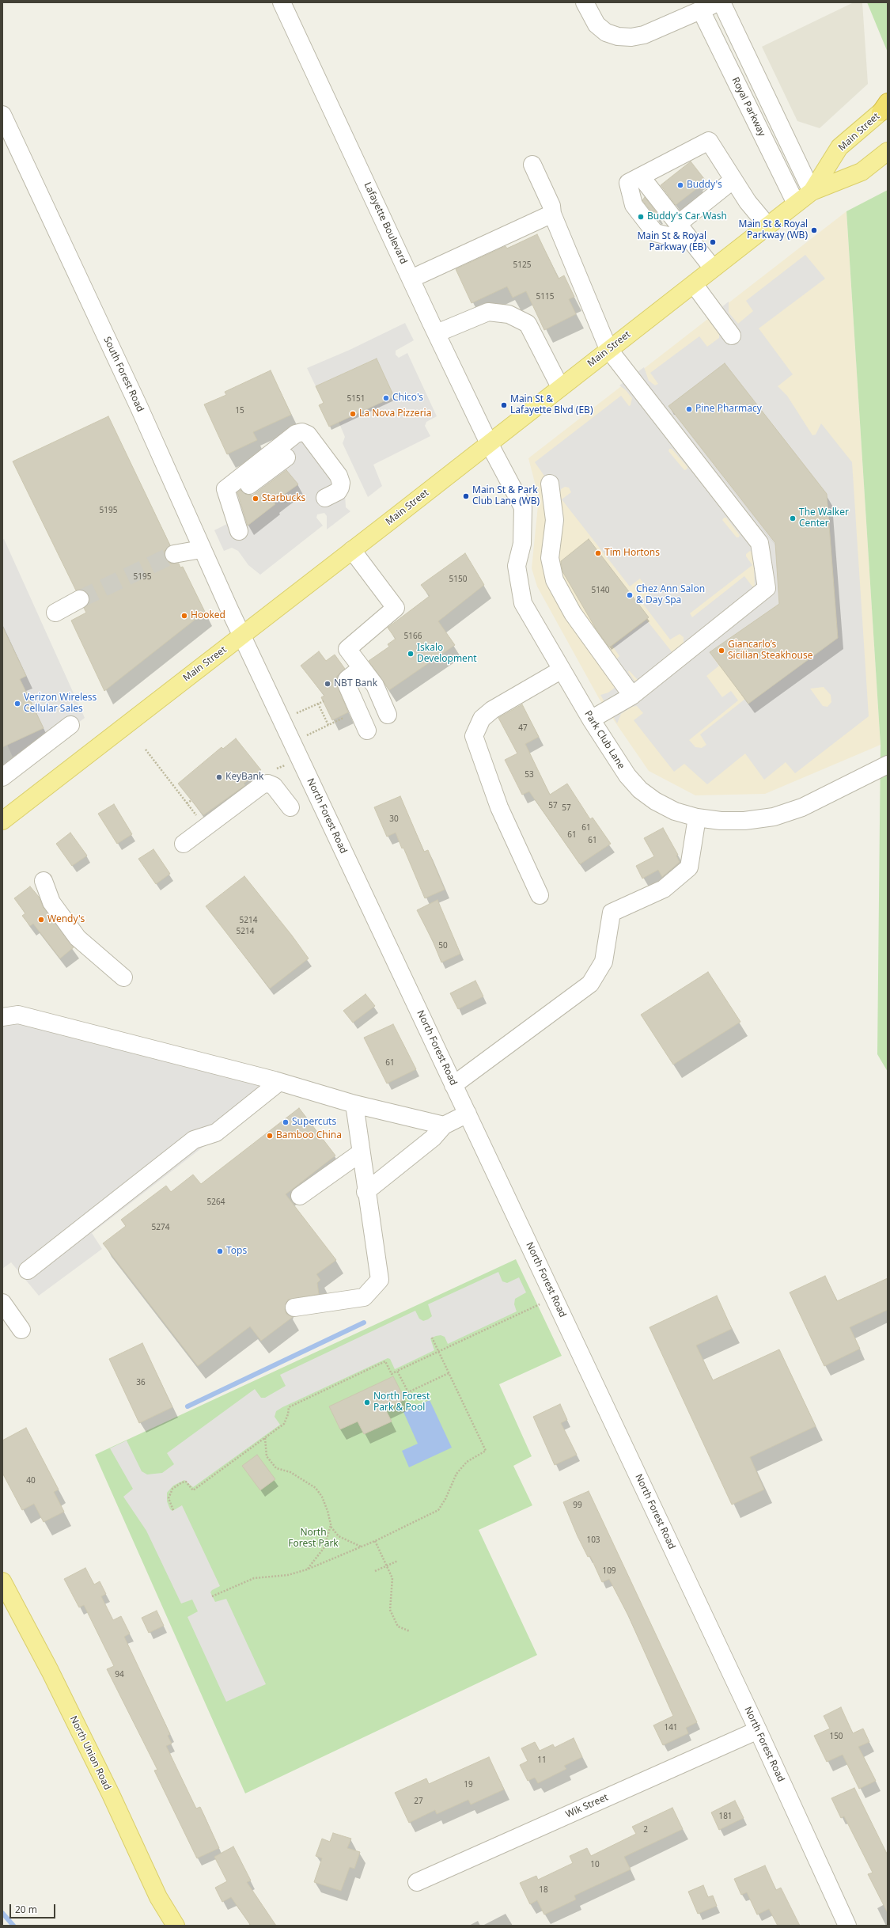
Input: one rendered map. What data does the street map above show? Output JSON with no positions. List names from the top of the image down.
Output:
{
  "streets": {
    "main road": ["Main Street", "North Union Road"],
    "street": [
      "Royal Parkway",
      "Lafayette Boulevard",
      "South Forest Road",
      "Park Club Lane",
      "North Forest Road",
      "Wik Street"
    ]
  },
  "crossings": [
    ["Royal Parkway", "Main Street"],
    ["Main Street", "Lafayette Boulevard"],
    ["Main Street", "South Forest Road"],
    ["Main Street", "Park Club Lane"],
    ["Main Street", "North Forest Road"],
    ["Lafayette Boulevard", "Park Club Lane"],
    ["South Forest Road", "North Forest Road"],
    ["North Forest Road", "Wik Street"]
  ],
  "parks": ["North Forest Park"],
  "places": [
    "Buddy's",
    "Buddy's Car Wash",
    "Main St & Royal Parkway (WB)",
    "Main St & Royal Parkway (EB)",
    "Chico's",
    "Main St & Lafayette Blvd (EB)",
    "Pine Pharmacy",
    "La Nova Pizzeria",
    "Main St & Park Club Lane (WB)",
    "Starbucks",
    "The Walker Center",
    "Tim Hortons",
    "Chez Ann Salon & Day Spa",
    "Hooked",
    "Giancarlo’s Sicilian Steakhouse",
    "Iskalo Development",
    "NBT Bank",
    "Verizon Wireless Cellular Sales",
    "KeyBank",
    "Wendy's",
    "Supercuts",
    "Bamboo China",
    "Tops",
    "North Forest Park & Pool"
  ],
  "house_numbers": [
    "5125",
    "5115",
    "5151",
    "15",
    "5195",
    "5195",
    "5150",
    "5140",
    "5166",
    "47",
    "53",
    "57",
    "57",
    "30",
    "61",
    "61",
    "61",
    "5214",
    "5214",
    "50",
    "61",
    "5264",
    "5274",
    "36",
    "40",
    "99",
    "103",
    "109",
    "94",
    "141",
    "150",
    "11",
    "19",
    "27",
    "181",
    "2",
    "10",
    "18"
  ],
  "scale_bar": "20 m"
}
